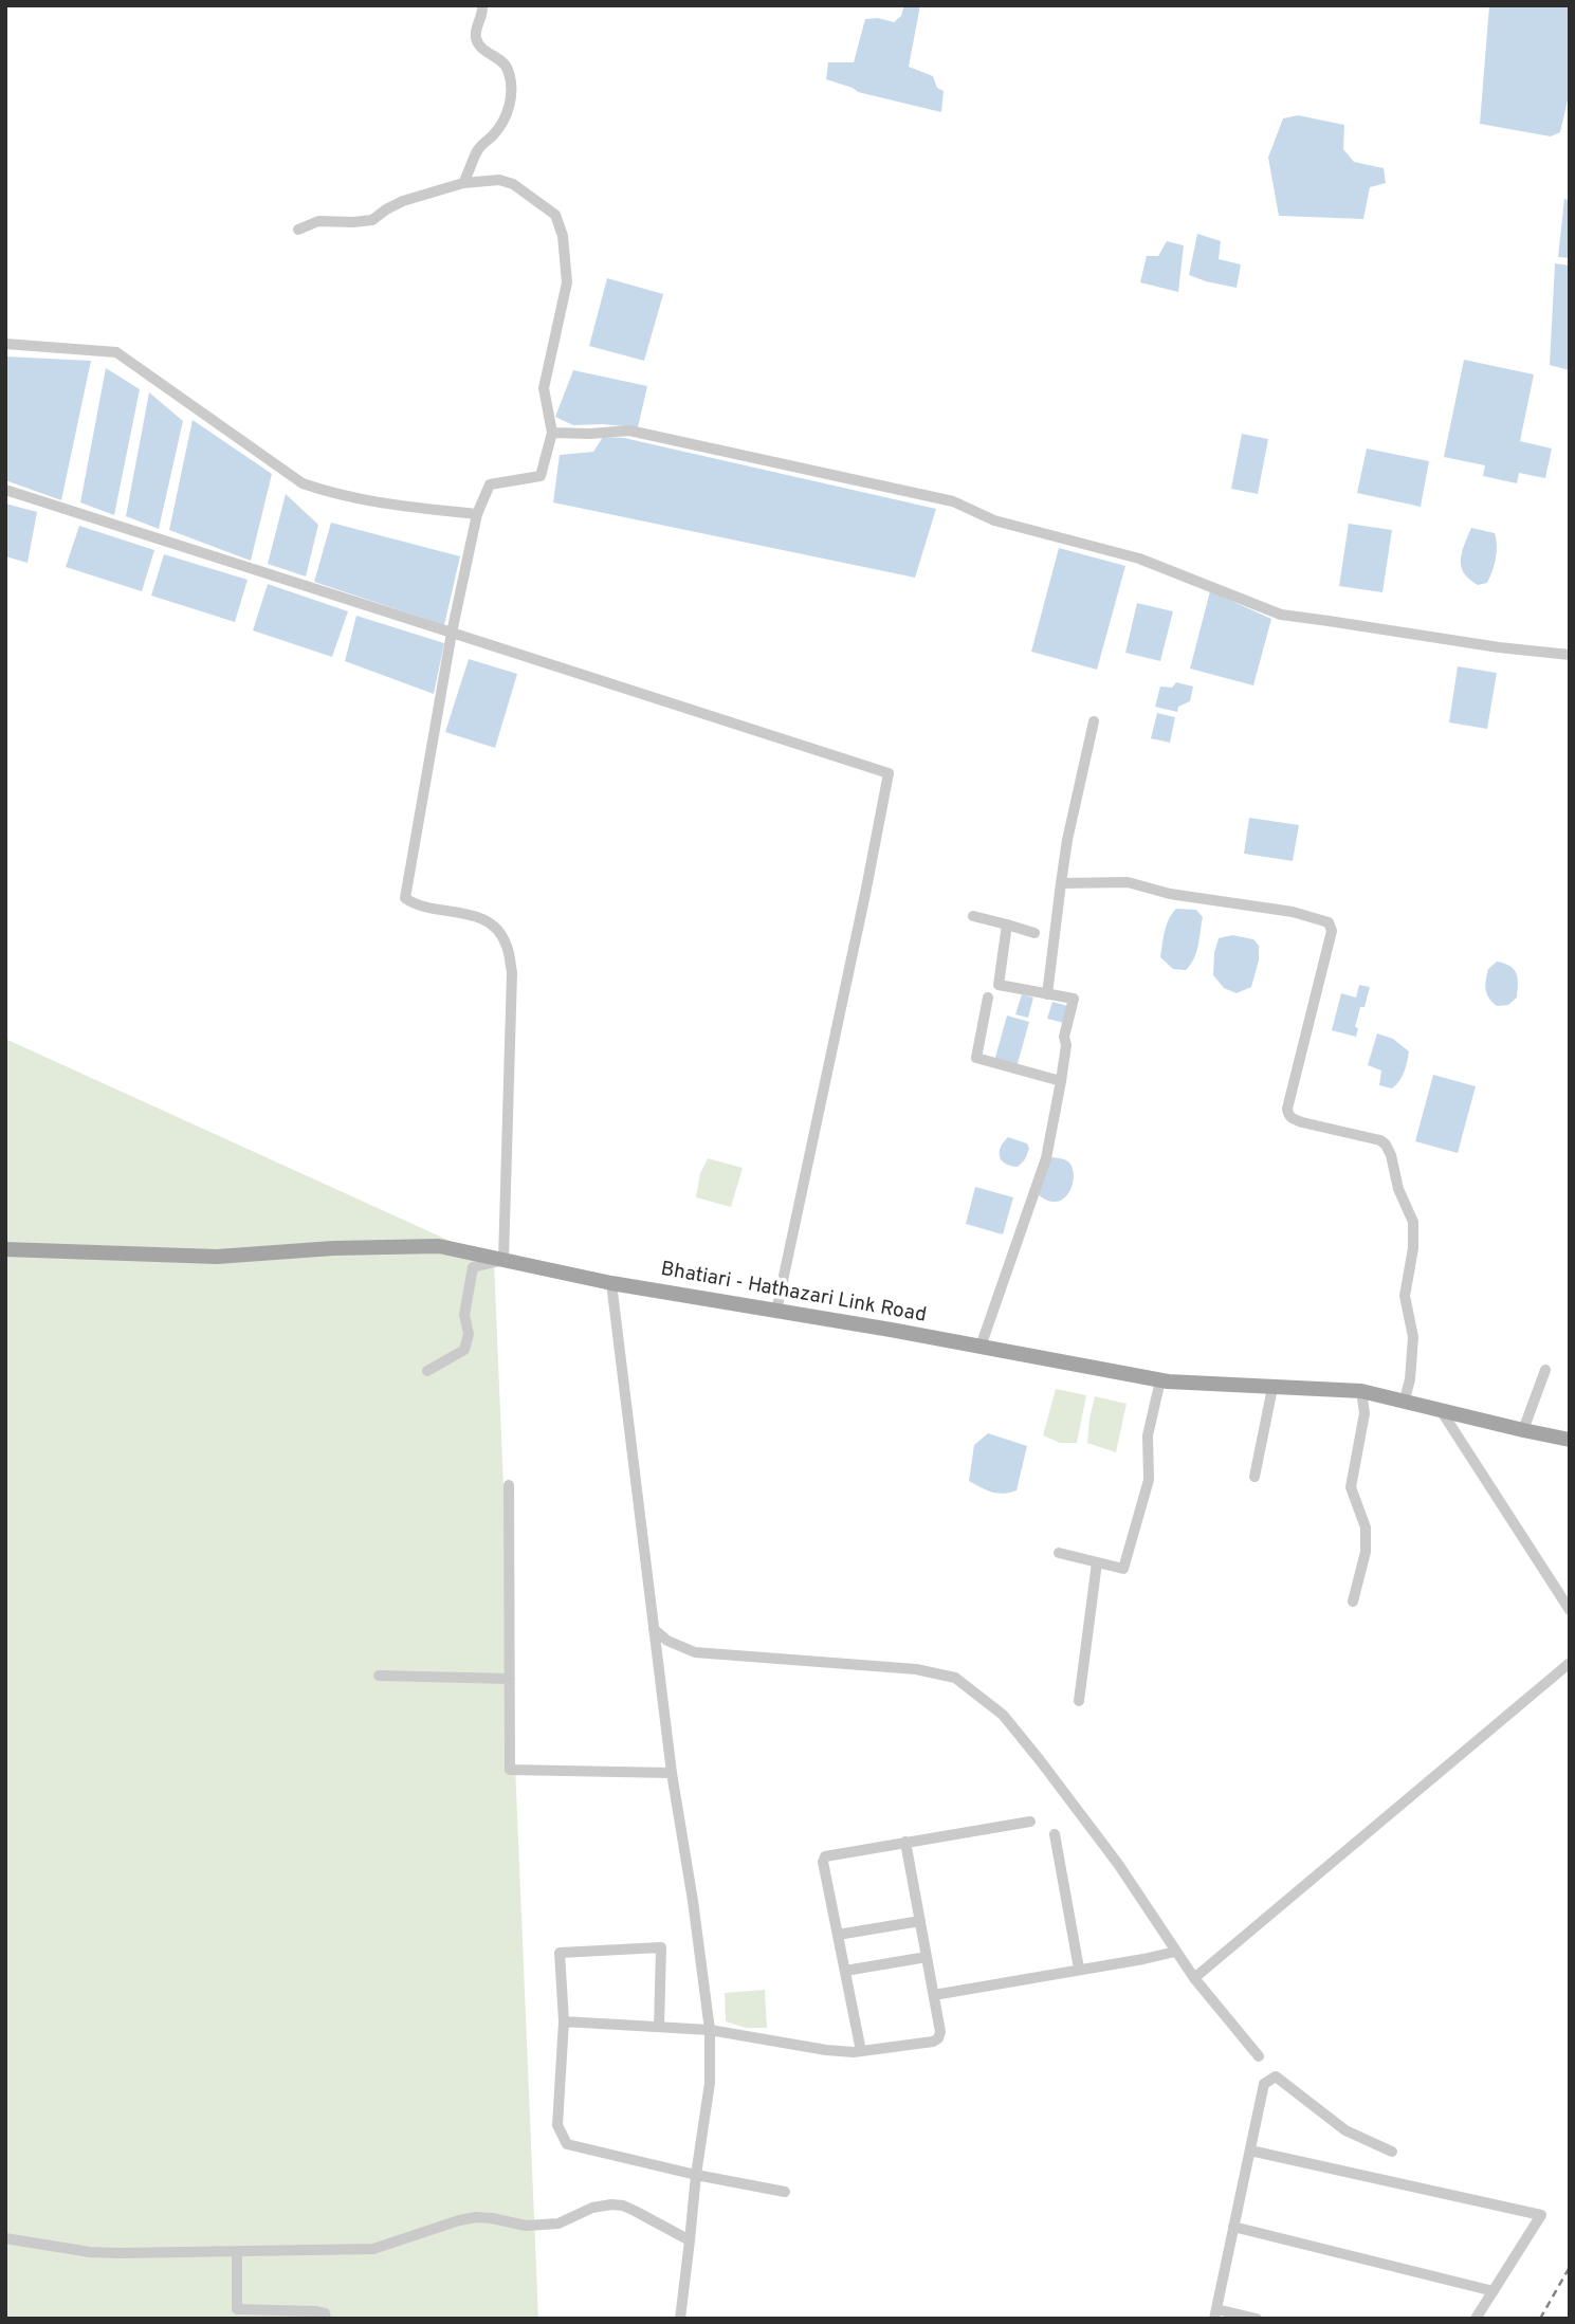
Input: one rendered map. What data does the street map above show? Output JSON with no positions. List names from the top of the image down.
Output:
{
  "streets": {
    "main road": ["Bhatiari - Hathazari Link Road"]
  }
}
